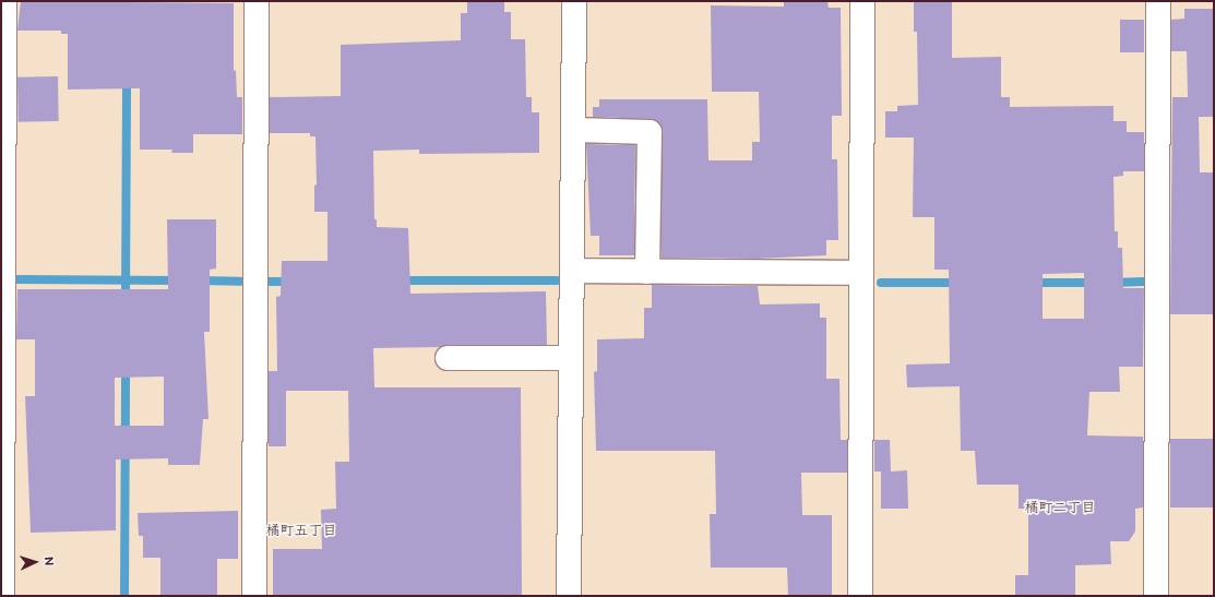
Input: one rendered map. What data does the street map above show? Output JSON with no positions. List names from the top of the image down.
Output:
{
  "districts": ["橘町二丁目", "橘町五丁目"],
  "north": "right"
}
